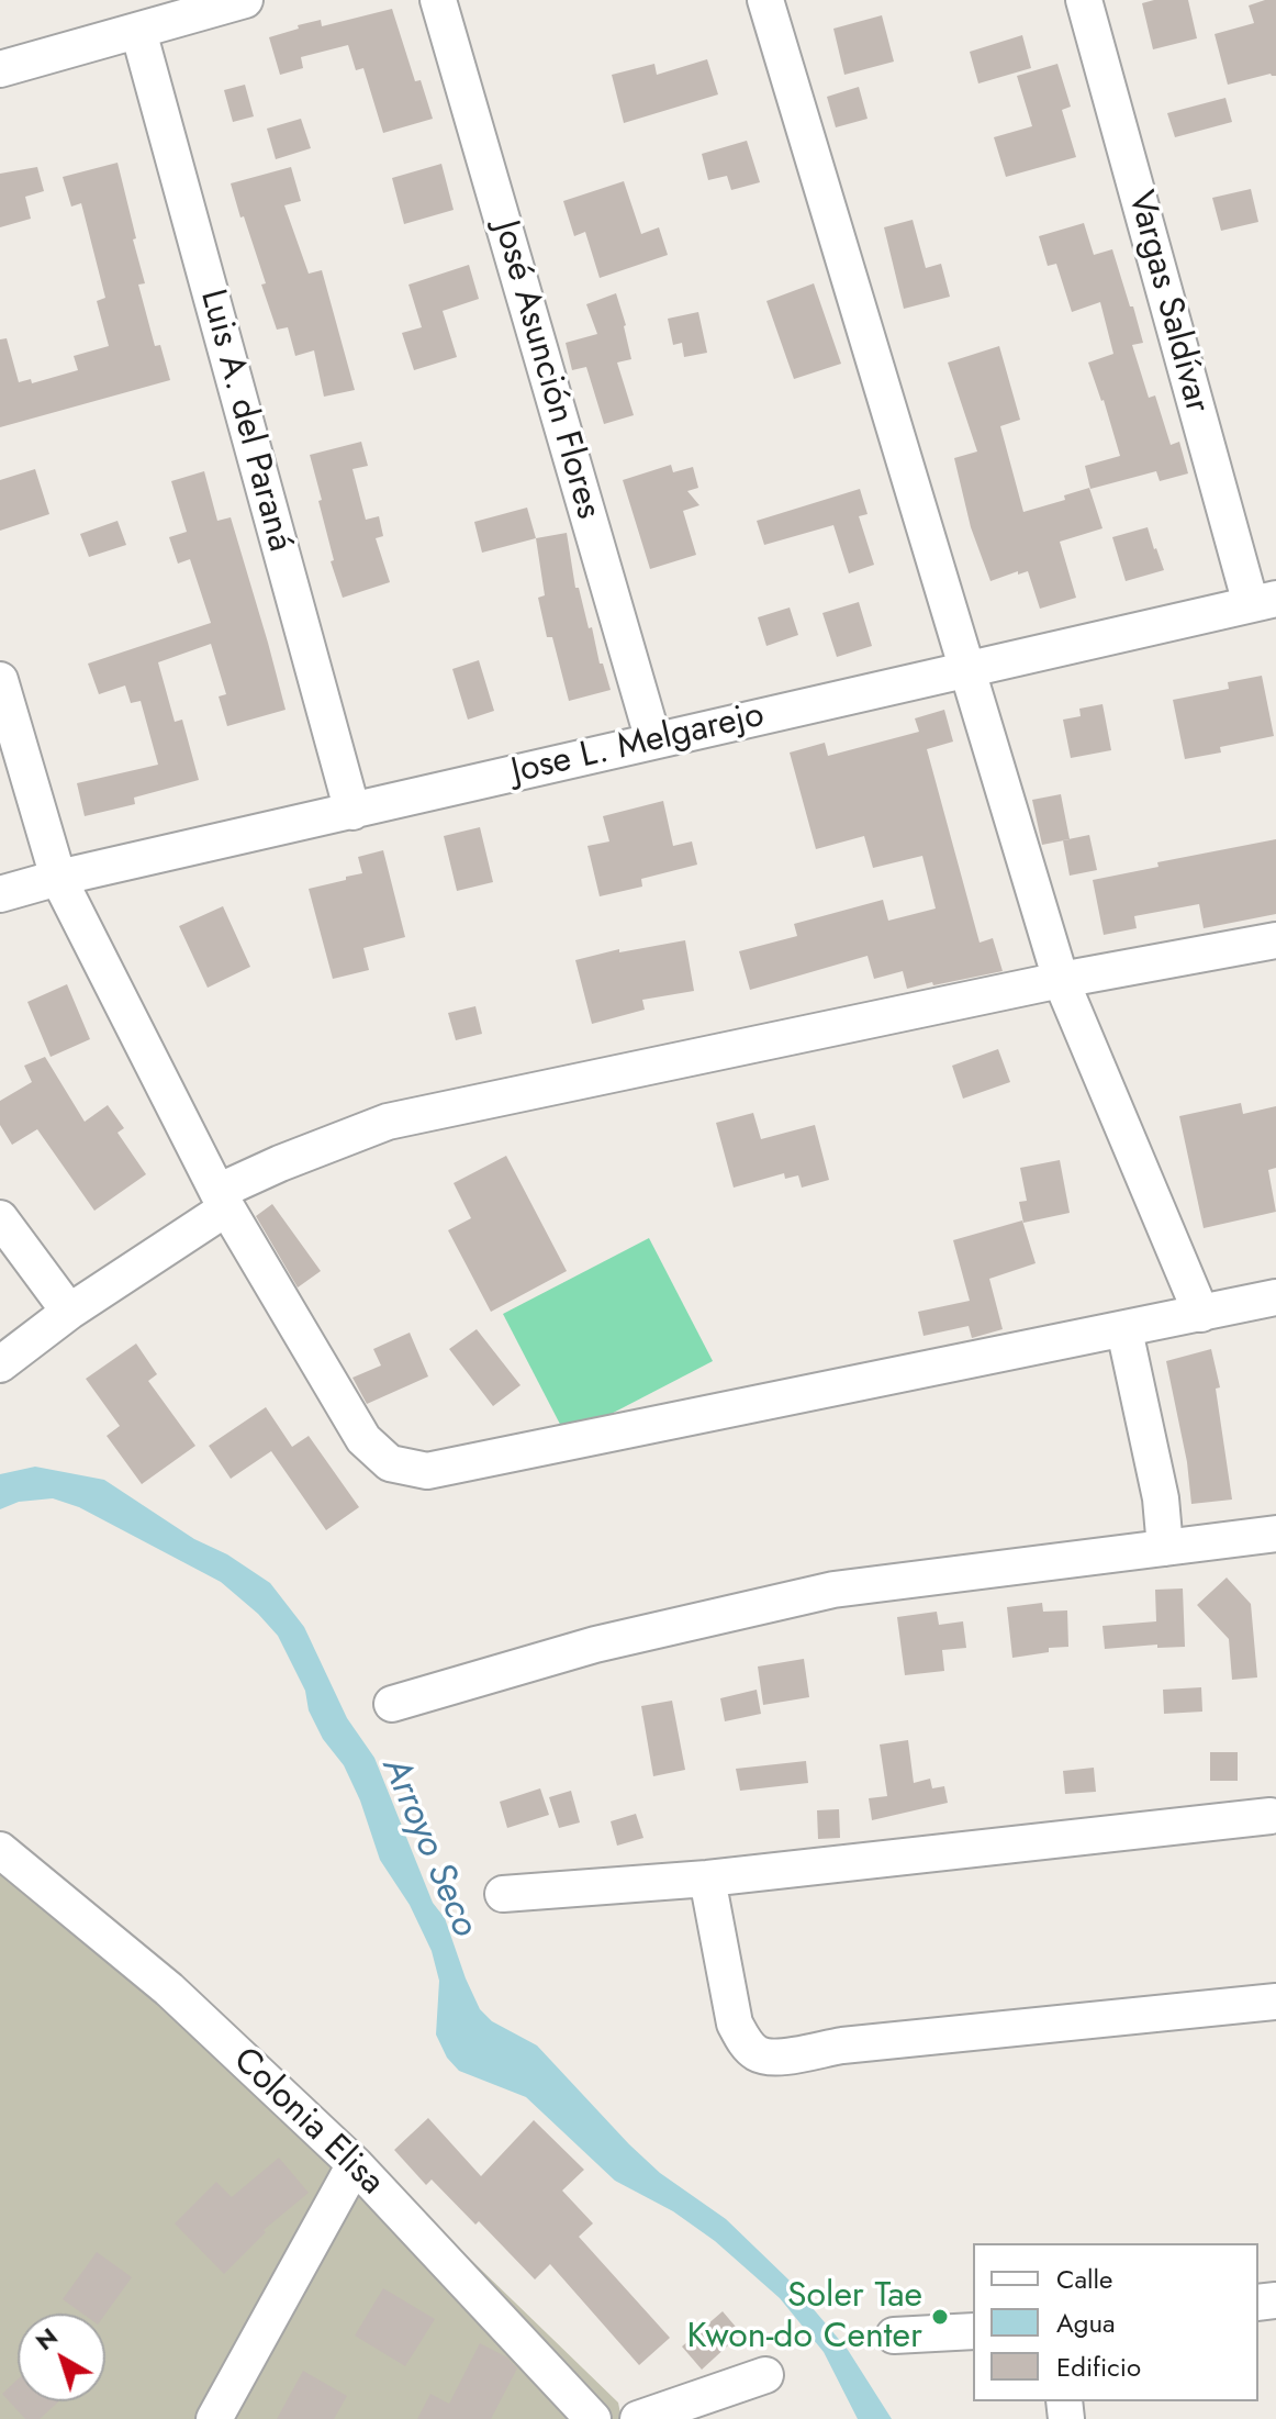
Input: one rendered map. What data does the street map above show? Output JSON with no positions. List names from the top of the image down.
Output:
{
  "streets": {
    "street": [
      "Vargas Saldívar",
      "José Asunción Flores",
      "Luis A. del Paraná",
      "Jose L. Melgarejo",
      "Colonia Elisa"
    ]
  },
  "crossings": [
    ["Vargas Saldívar", "Jose L. Melgarejo"],
    ["José Asunción Flores", "Jose L. Melgarejo"],
    ["Luis A. del Paraná", "Jose L. Melgarejo"]
  ],
  "water": ["Arroyo Seco"],
  "places": ["Soler Tae Kwon-do Center"],
  "legend": ["Calle", "Agua", "Edificio"],
  "north": "top left"
}
